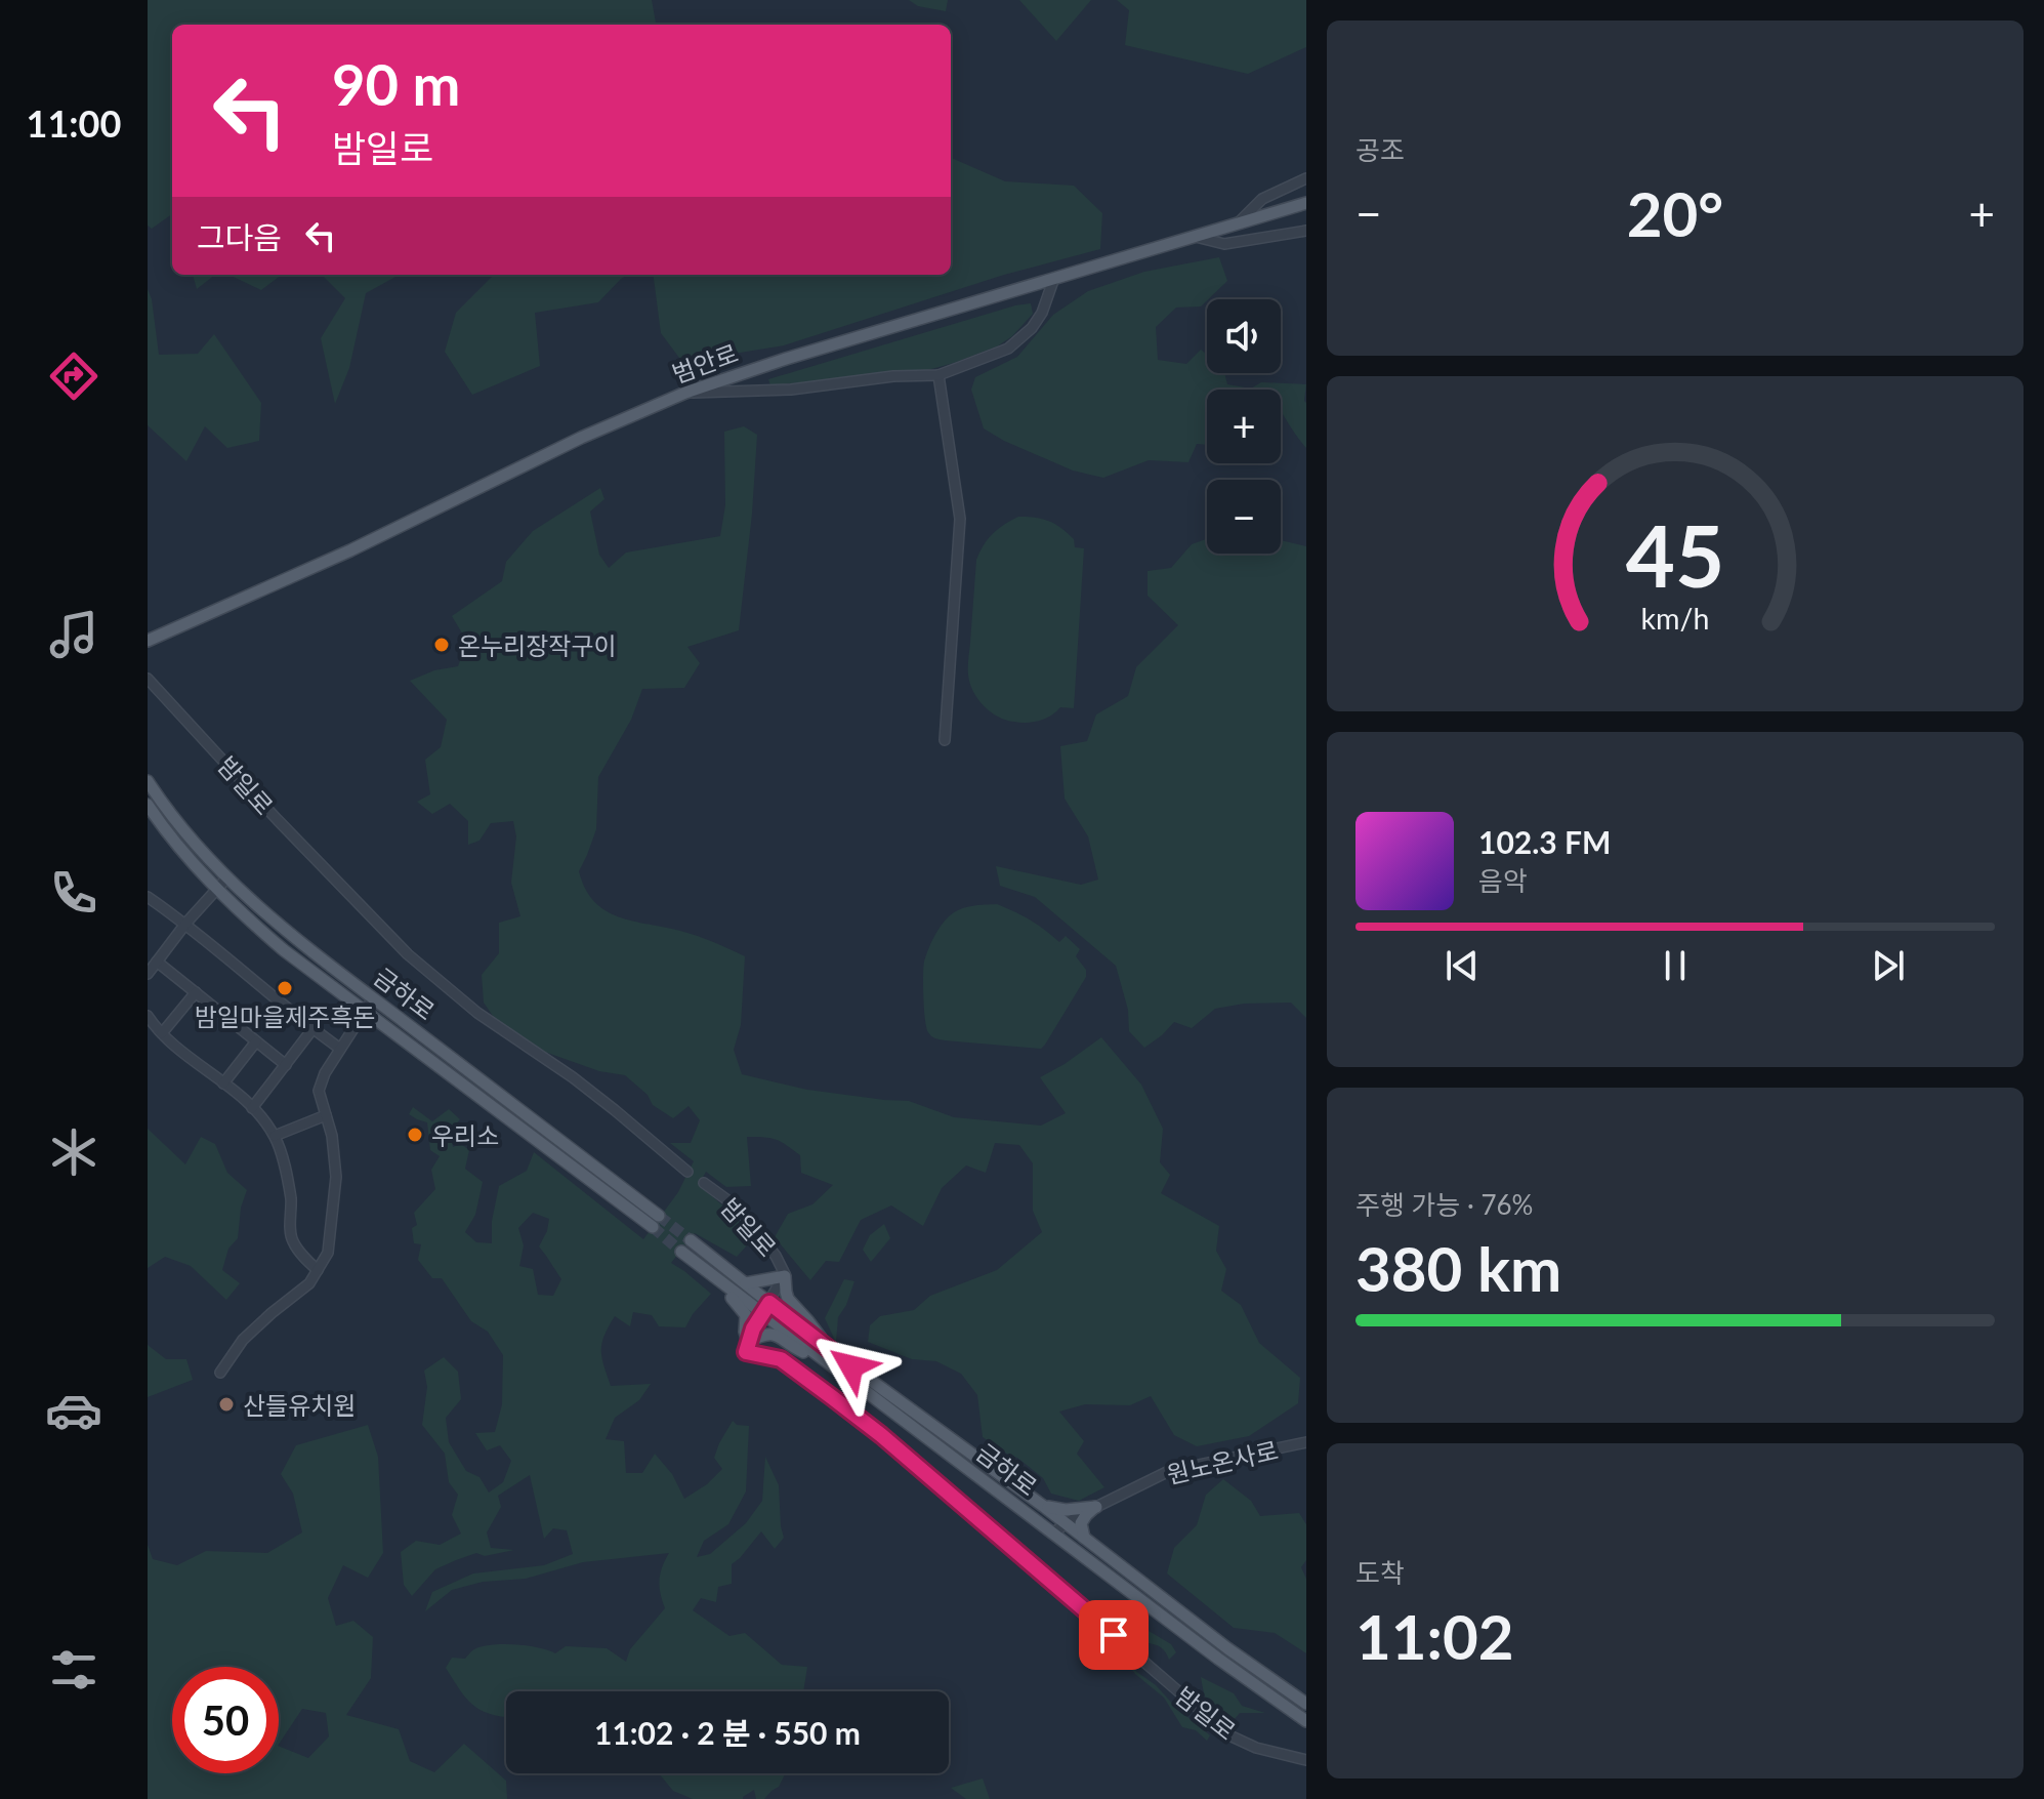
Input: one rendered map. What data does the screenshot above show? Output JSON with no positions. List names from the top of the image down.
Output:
{
  "streets": {
    "main road": ["범안로", "금하로"],
    "street": ["밤일로", "원노온사로"]
  },
  "crossings": [
    ["밤일로", "금하로"],
    ["금하로", "원노온사로"]
  ],
  "places": [
    "온누리장작구이",
    "밤일마을제주흑돈",
    "우리소",
    "산들유치원"
  ],
  "page": {
    "tabs": "11:00",
    "tile": [
      "공조",
      ["주행 가능 · 76%", "380 km"],
      ["도착", "11:02"]
    ],
    "turn": ["90 m", "밤일로"],
    "heat": ["−", "20°", "+"],
    "then": "그다음",
    "map_buttons": ["+", "−"],
    "song": ["102.3 FM", "음악"],
    "limit": "50",
    "trip": "11:02 · 2 분 · 550 m",
    "gauge": ["45", "km/h"]
  }
}
